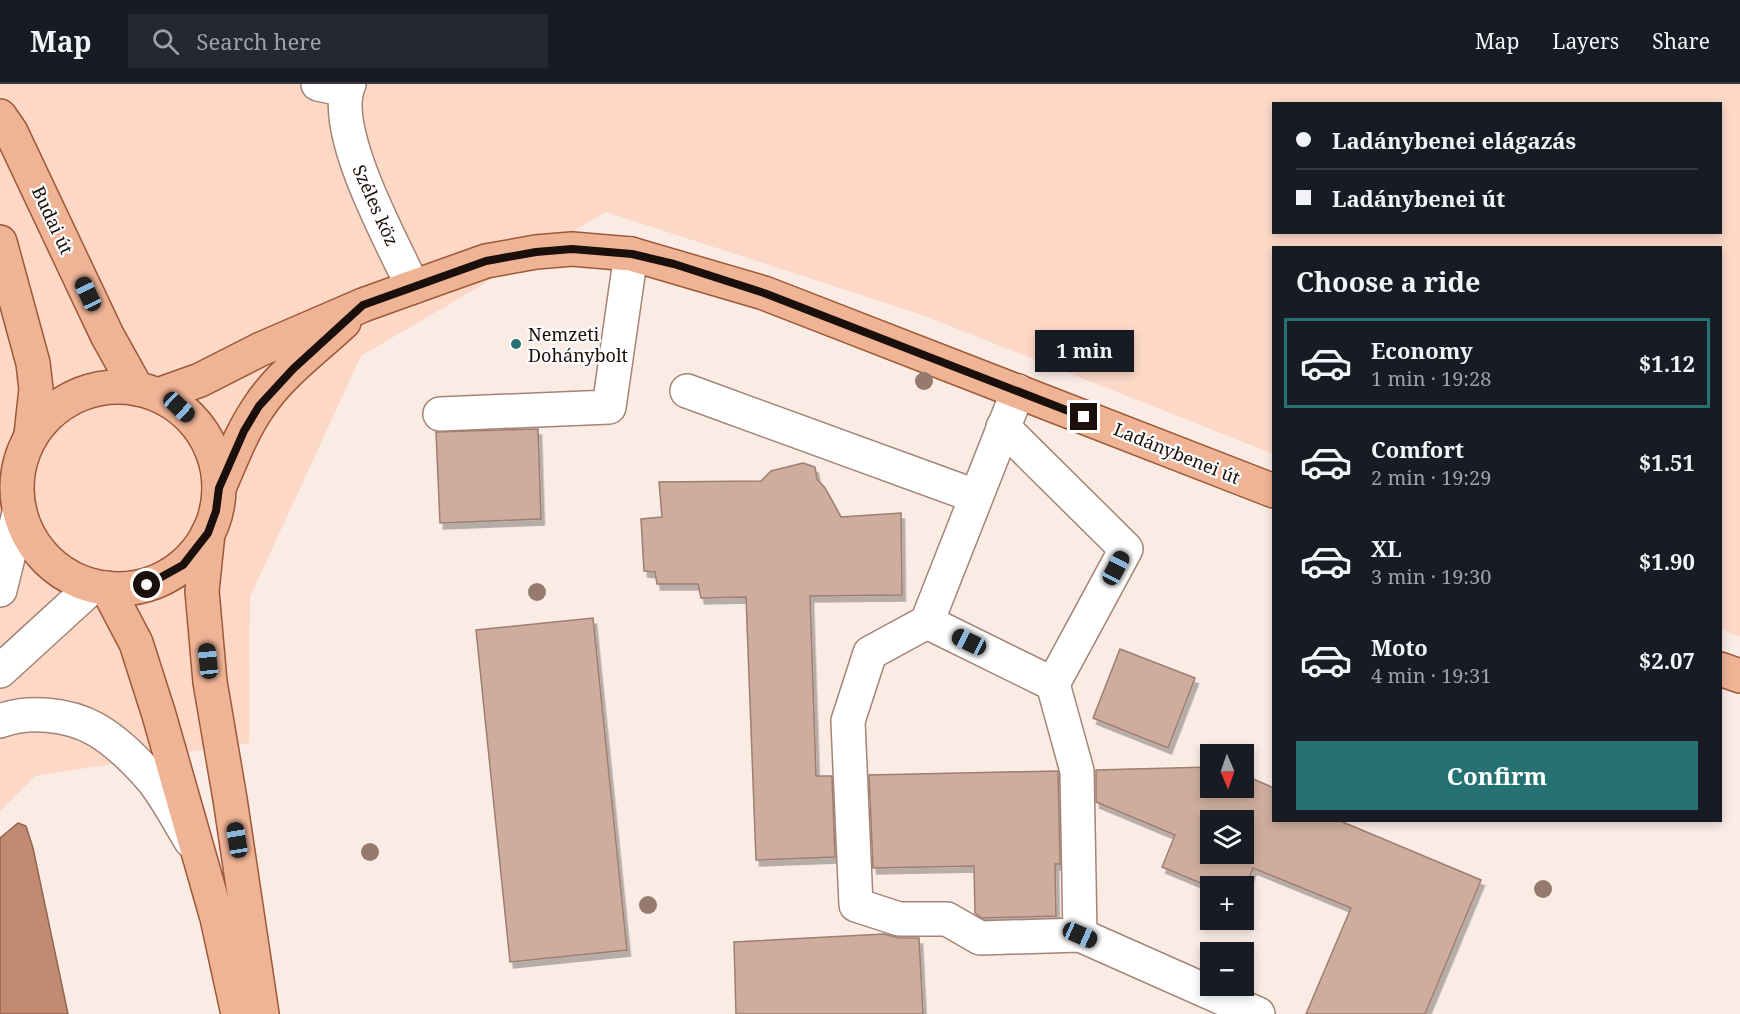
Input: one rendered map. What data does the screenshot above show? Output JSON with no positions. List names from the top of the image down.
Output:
{
  "streets": {
    "main road": ["Budai út", "Ladánybenei út"],
    "street": ["Széles köz"]
  },
  "crossings": [
    ["Széles köz", "Ladánybenei út"],
    ["Budai út", "Ladánybenei út"]
  ],
  "places": ["Nemzeti Dohánybolt"],
  "north": "bottom",
  "page": {
    "header": "Map",
    "search": "Search here",
    "nav": ["Map", "Layers", "Share"],
    "banner": ["Ladánybenei elágazás", "Ladánybenei út"],
    "heading": "Choose a ride",
    "list": [
      {
        "name": "Economy",
        "note": "1 min · 19:28",
        "value": "$1.12"
      },
      {
        "name": "Comfort",
        "note": "2 min · 19:29",
        "value": "$1.51"
      },
      {
        "name": "XL",
        "note": "3 min · 19:30",
        "value": "$1.90"
      },
      {
        "name": "Moto",
        "note": "4 min · 19:31",
        "value": "$2.07"
      }
    ],
    "bubble": "1 min",
    "buttons": "Confirm",
    "map_buttons": ["+", "−"]
  }
}
